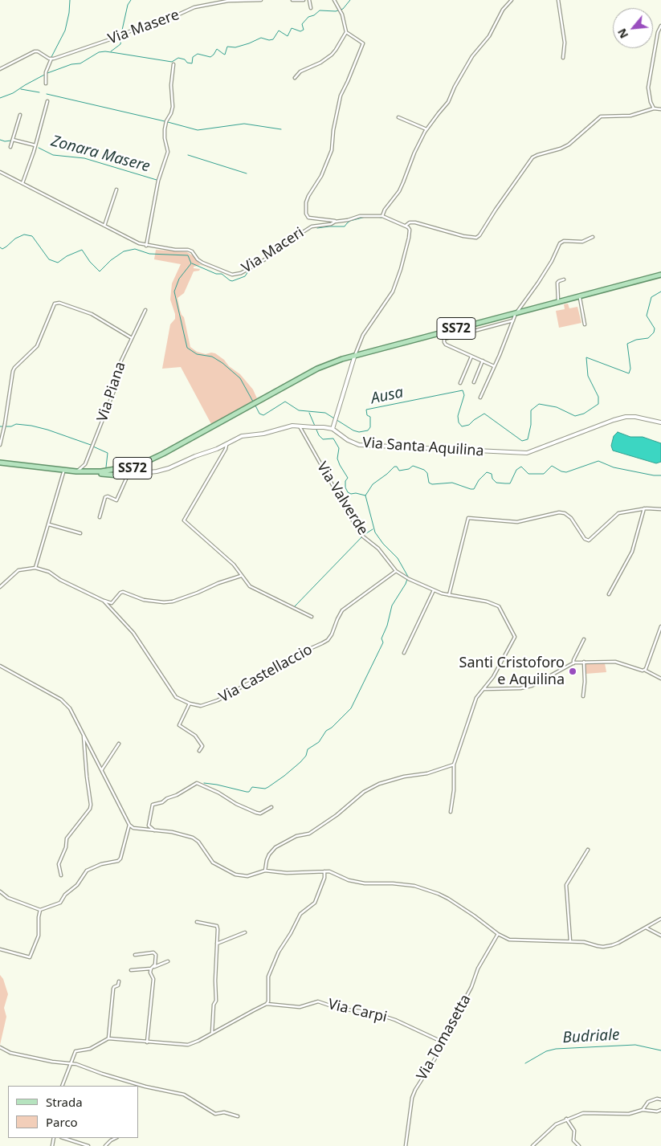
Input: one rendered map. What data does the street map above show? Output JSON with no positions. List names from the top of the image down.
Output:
{
  "streets": {
    "main road": ["SS72"],
    "street": [
      "Via Masere",
      "Via Maceri",
      "Via Piana",
      "Via Santa Aquilina",
      "Via Valverde",
      "Via Castellaccio",
      "Via Carpi",
      "Via Tomasetta"
    ]
  },
  "crossings": [
    ["SS72", "Via Piana"],
    ["SS72", "Via Santa Aquilina"],
    ["Via Santa Aquilina", "Via Valverde"],
    ["Via Valverde", "Via Castellaccio"],
    ["Via Carpi", "Via Tomasetta"]
  ],
  "water": ["Zonara Masere", "Ausa", "Budriale"],
  "places": ["Santi Cristoforo e Aquilina"],
  "legend": ["Strada", "Parco"],
  "north": "bottom left"
}
